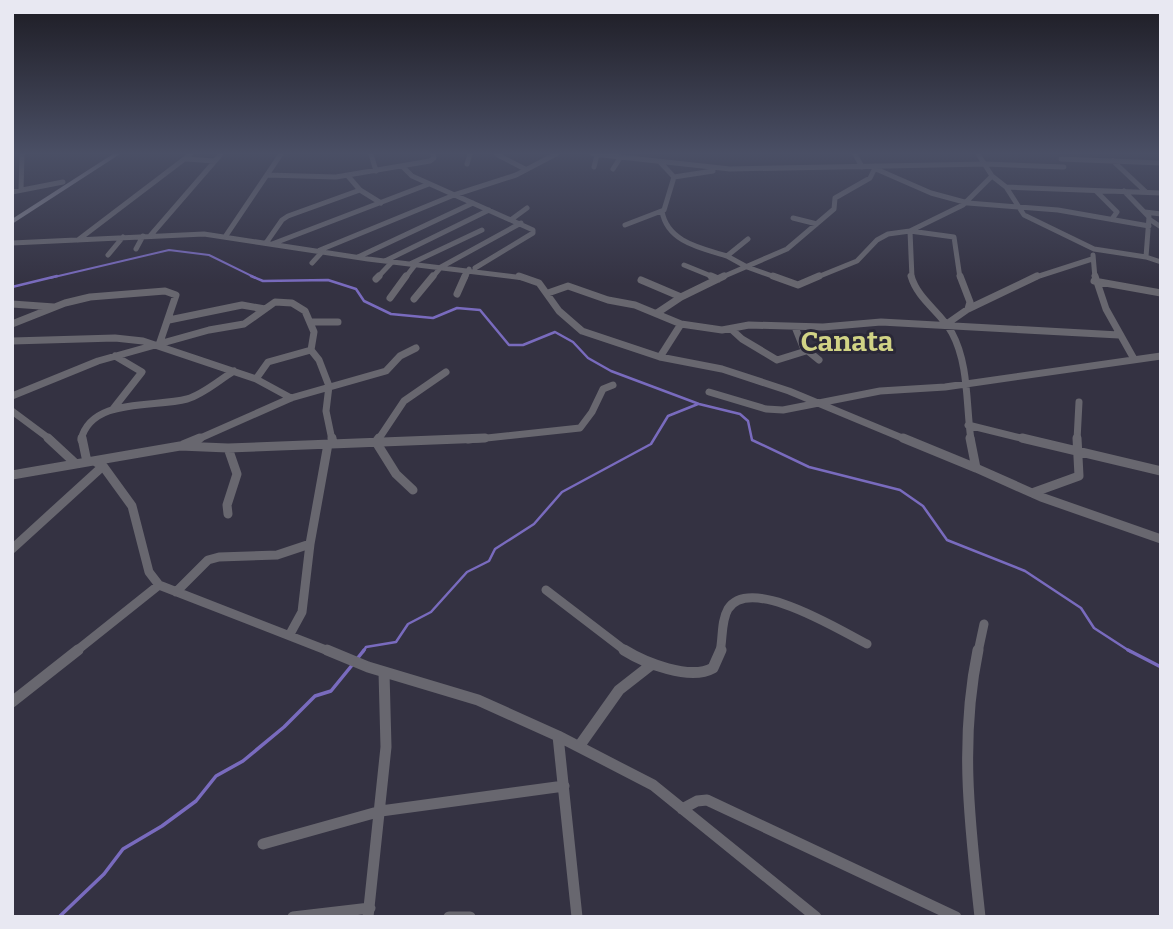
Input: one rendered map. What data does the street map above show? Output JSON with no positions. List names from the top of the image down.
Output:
{
  "districts": ["Canata"]
}
